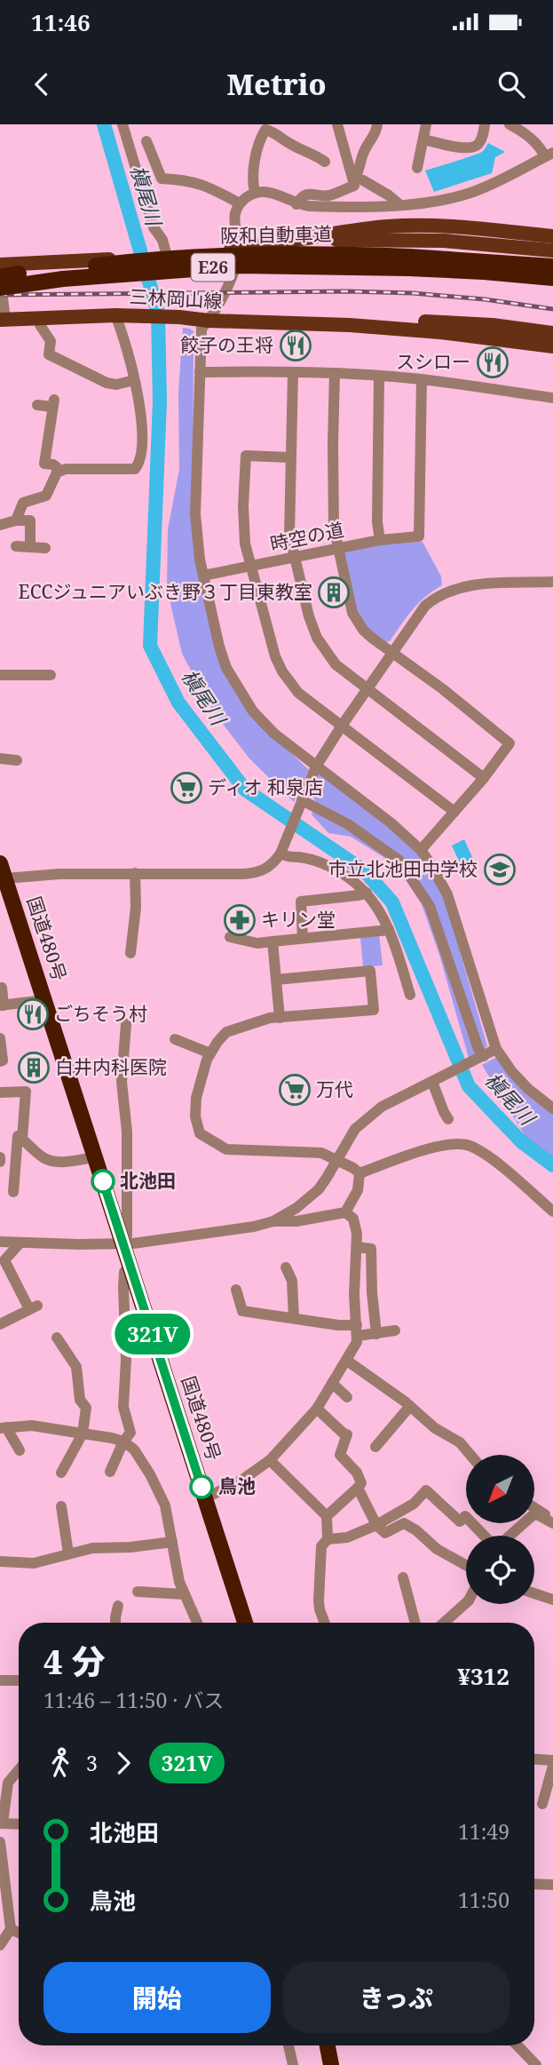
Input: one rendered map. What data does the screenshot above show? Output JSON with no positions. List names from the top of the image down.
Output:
{
  "streets": {
    "highway": ["阪和自動車道", "E26", "国道480号"],
    "main road": ["三林岡山線"],
    "street": ["時空の道"]
  },
  "water": ["槇尾川"],
  "places": {
    "restaurant": ["餃子の王将", "スシロー", "ごちそう村"],
    "building": ["ECCジュニアいぶき野３丁目東教室", "白井内科医院"],
    "supermarket": ["ディオ 和泉店", "万代"],
    "school or university": ["市立北池田中学校"],
    "pharmacy": ["キリン堂"],
    "other": ["北池田", "鳥池"]
  },
  "lines": ["bus line 321V"],
  "north": "bottom left",
  "page": {
    "status": "11:46",
    "header": "Metrio",
    "on_map": "321V",
    "heading": ["4 分", "11:46 – 11:50 · バス", "¥312"],
    "legs": ["3", "321V"],
    "list": [
      {
        "name": "北池田",
        "value": "11:49"
      },
      {
        "name": "鳥池",
        "value": "11:50"
      }
    ],
    "buttons": ["開始", "きっぷ"]
  }
}
